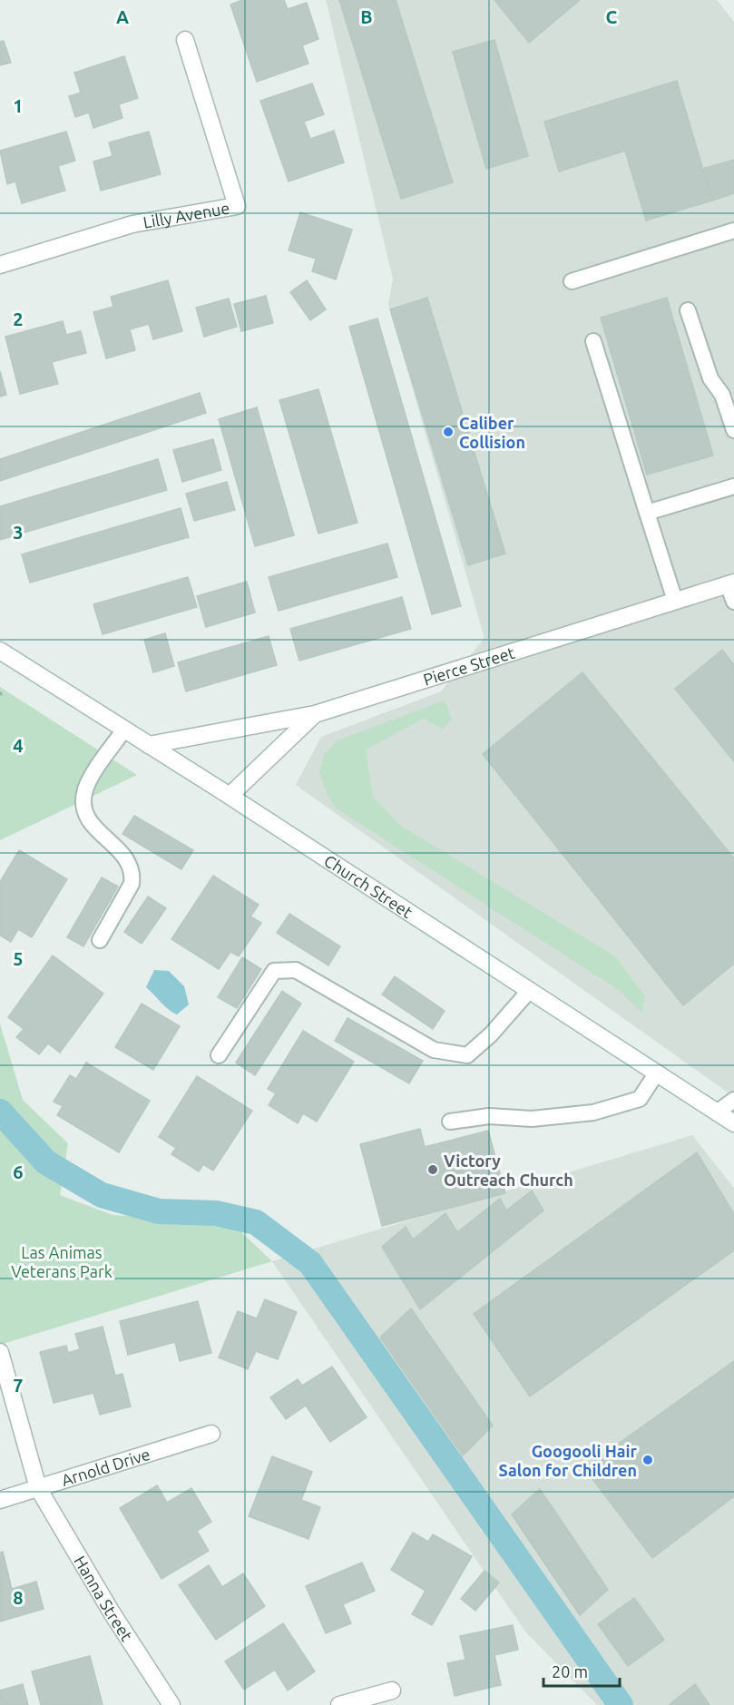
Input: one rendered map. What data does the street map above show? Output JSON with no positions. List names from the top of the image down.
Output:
{
  "streets": {
    "street": [
      "Lilly Avenue",
      "Pierce Street",
      "Church Street",
      "Arnold Drive",
      "Hanna Street"
    ]
  },
  "crossings": [
    ["Pierce Street", "Church Street"],
    ["Arnold Drive", "Hanna Street"]
  ],
  "parks": ["Las Animas Veterans Park"],
  "places": ["Caliber Collision", "Victory Outreach Church", "Googooli Hair Salon for Children"],
  "scale_bar": "20 m",
  "grid": {
    "columns": ["A", "B", "C"],
    "rows": [
      "1",
      "2",
      "3",
      "4",
      "5",
      "6",
      "7",
      "8"
    ]
  }
}
